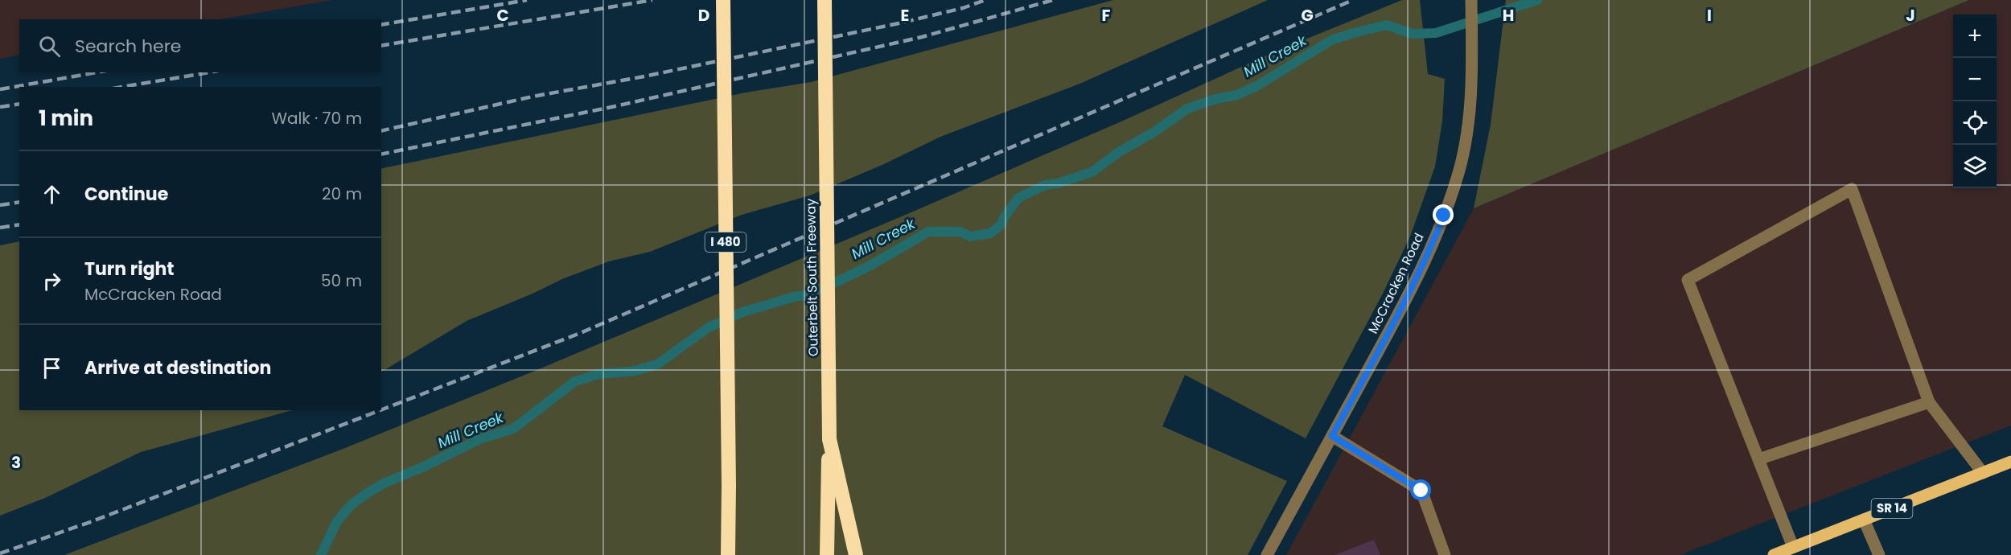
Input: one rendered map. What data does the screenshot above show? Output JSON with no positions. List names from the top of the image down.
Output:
{
  "streets": {
    "highway": ["I 480", "Outerbelt South Freeway"],
    "main road": ["SR 14"],
    "street": ["McCracken Road"]
  },
  "water": ["Mill Creek"],
  "page": {
    "map_buttons": ["+", "−"],
    "search": "Search here",
    "heading": ["1 min", "Walk · 70 m"],
    "list": [
      ["Continue", "20 m"],
      ["Turn right", "McCracken Road", "50 m"],
      "Arrive at destination"
    ]
  },
  "grid": {
    "columns": [
      "C",
      "D",
      "E",
      "F",
      "G",
      "H",
      "I",
      "J"
    ],
    "rows": ["3"]
  }
}
